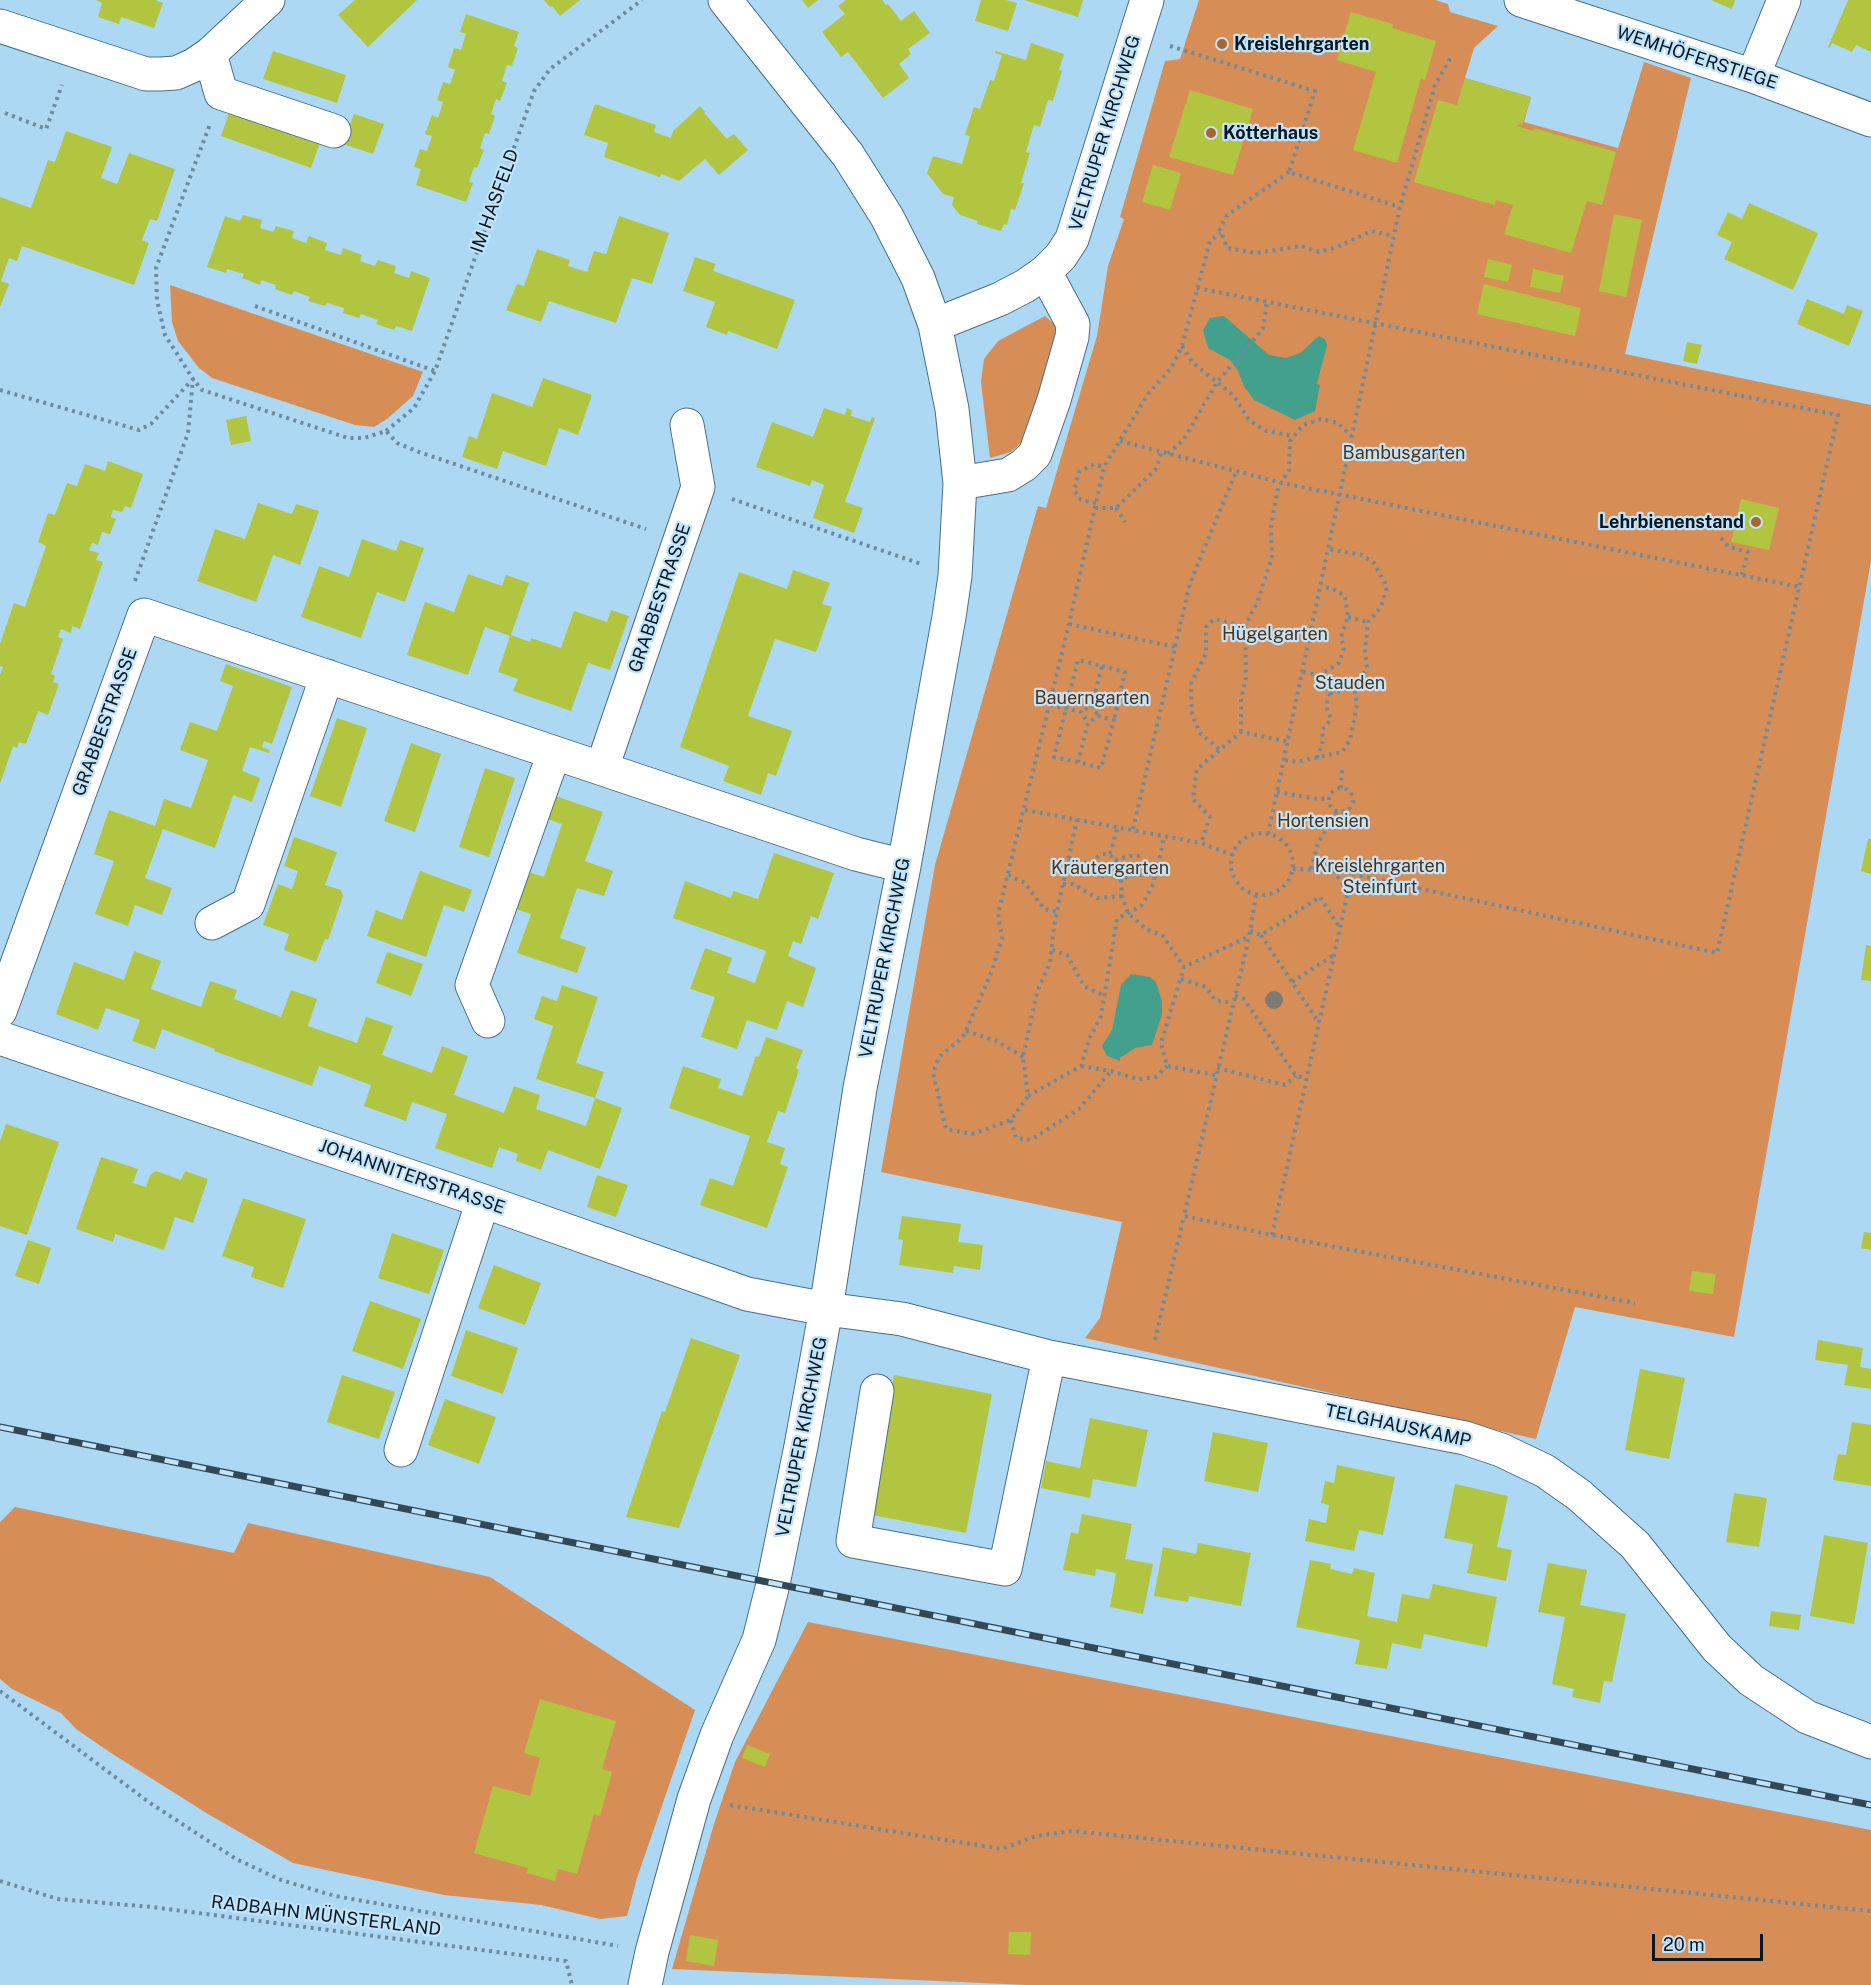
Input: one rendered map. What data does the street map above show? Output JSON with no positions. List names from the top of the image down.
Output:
{
  "streets": {
    "street": [
      "WEMHÖFERSTIEGE",
      "VELTRUPER KIRCHWEG",
      "GRABBESTRASSE",
      "JOHANNITERSTRASSE",
      "TELGHAUSKAMP"
    ],
    "path": ["IM HASFELD", "RADBAHN MÜNSTERLAND"]
  },
  "crossings": [
    ["VELTRUPER KIRCHWEG", "JOHANNITERSTRASSE"],
    ["VELTRUPER KIRCHWEG", "TELGHAUSKAMP"],
    ["JOHANNITERSTRASSE", "TELGHAUSKAMP"]
  ],
  "parks": [
    "Bambusgarten",
    "Hügelgarten",
    "Stauden",
    "Bauerngarten",
    "Hortensien",
    "Kreislehrgarten Steinfurt",
    "Kräutergarten"
  ],
  "places": ["Kreislehrgarten", "Kötterhaus", "Lehrbienenstand"],
  "scale_bar": "20 m"
}
